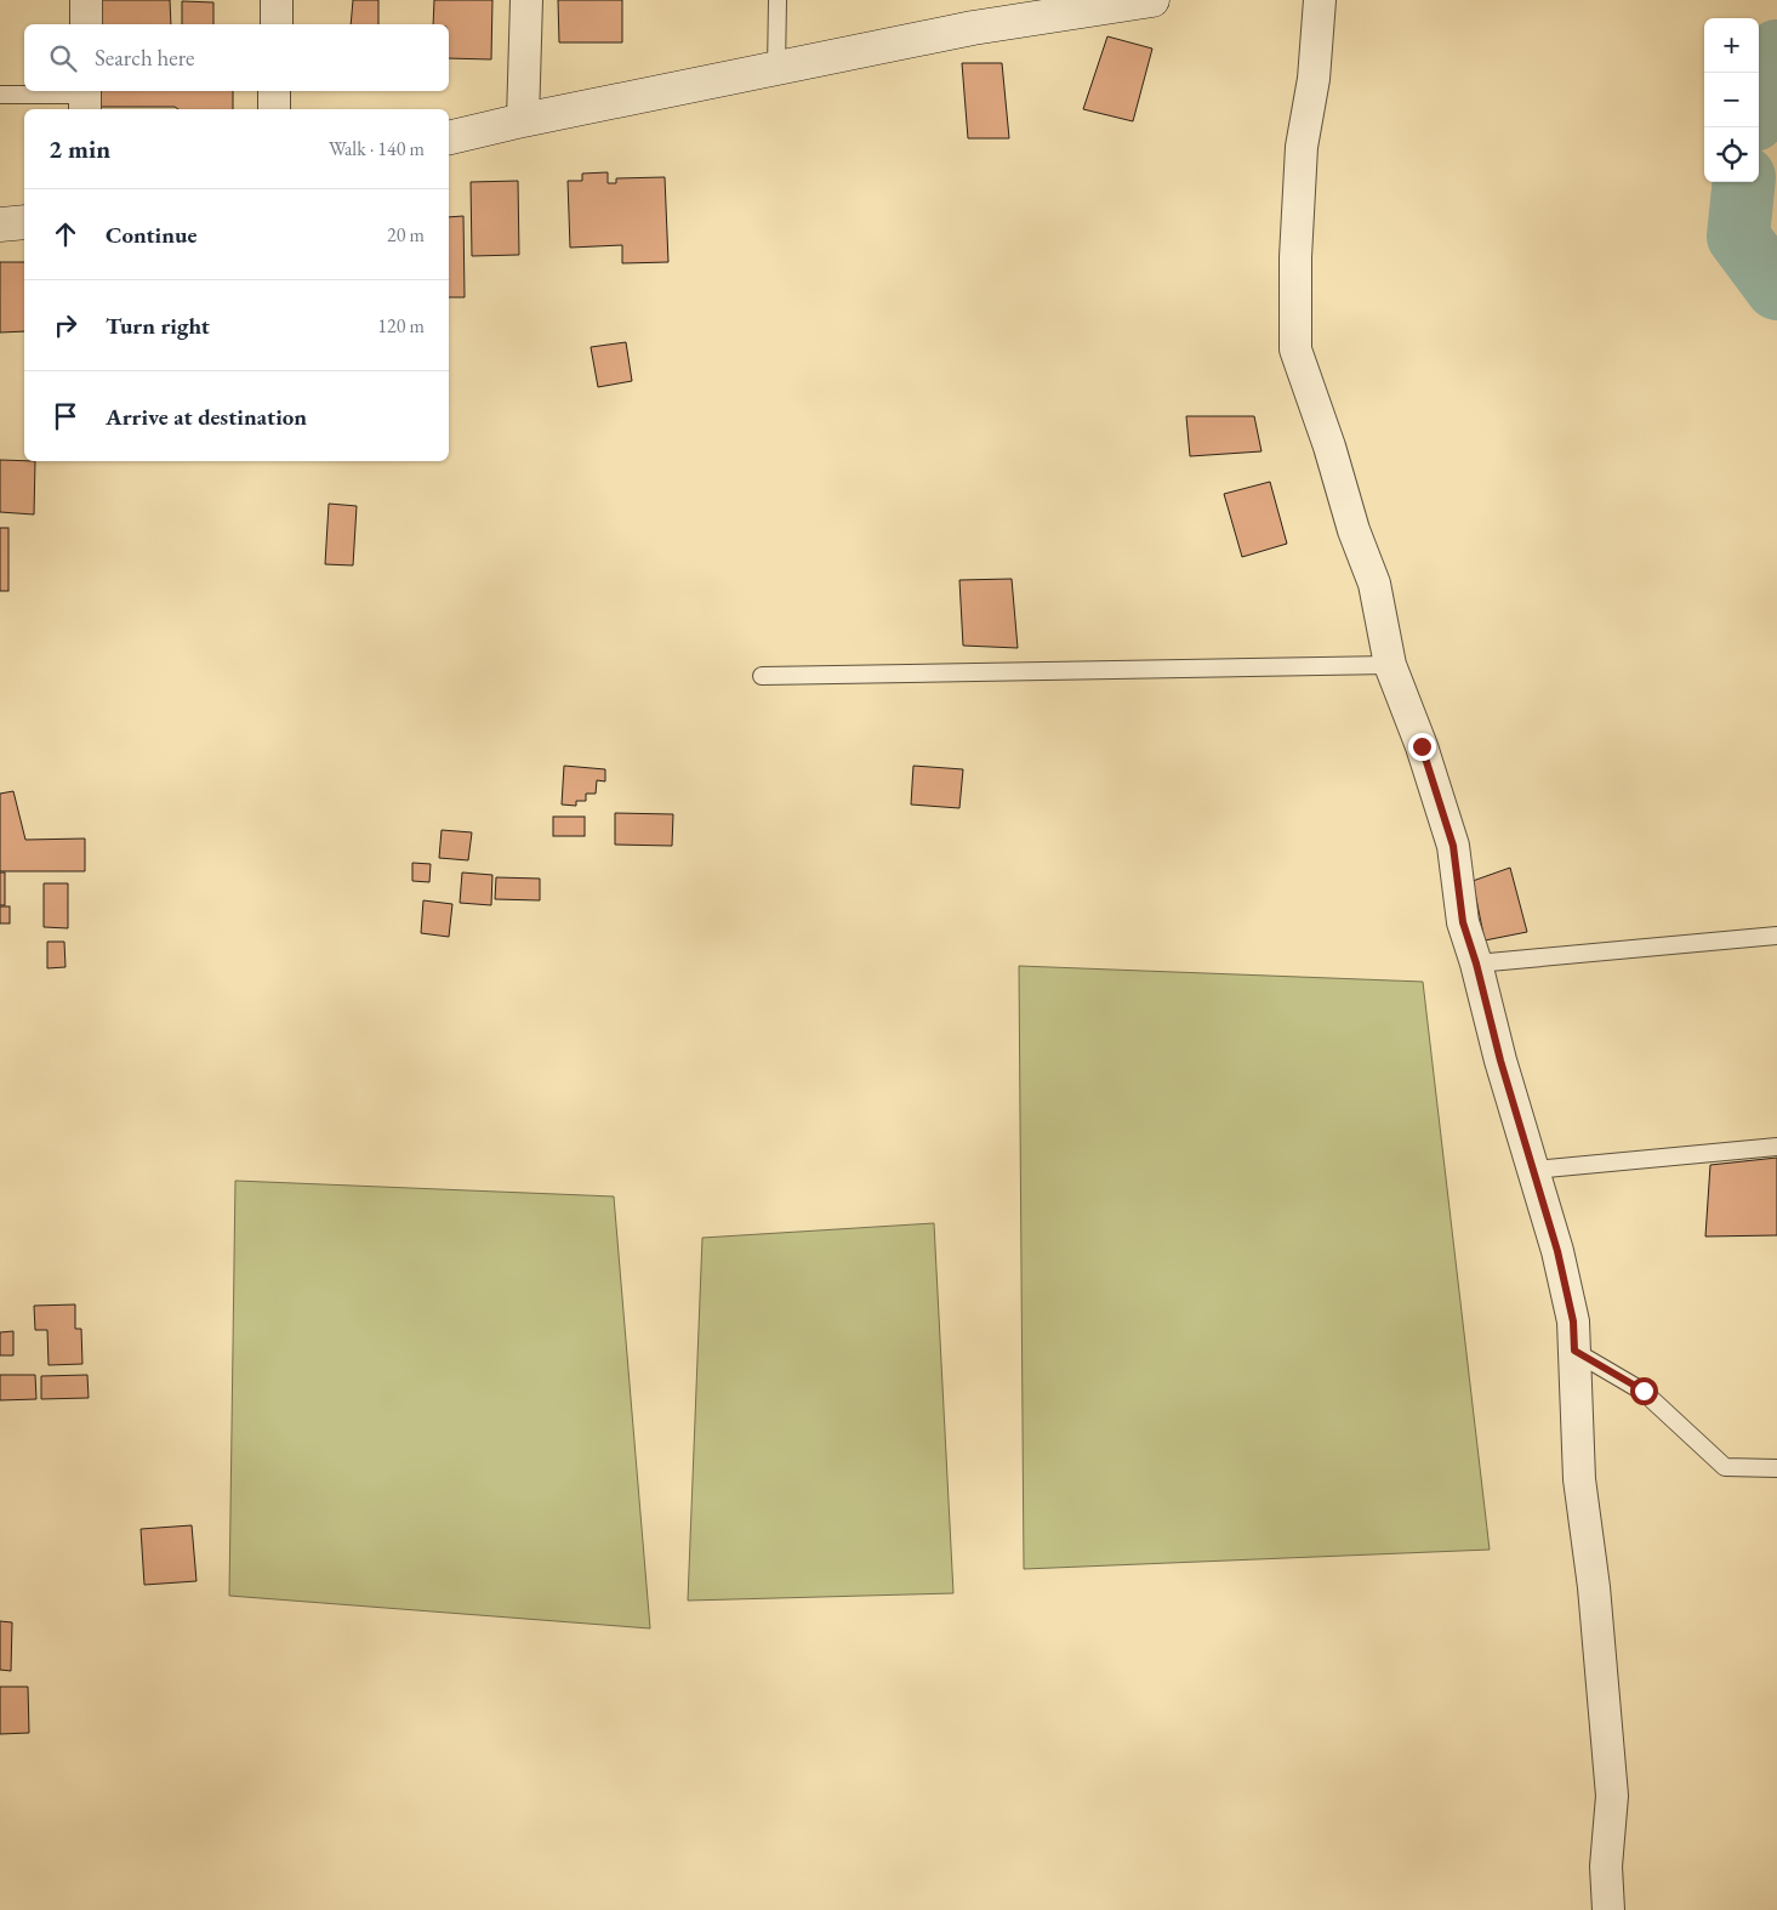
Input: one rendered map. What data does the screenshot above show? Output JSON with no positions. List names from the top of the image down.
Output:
{
  "page": {
    "map_buttons": ["+", "−"],
    "search": "Search here",
    "heading": ["2 min", "Walk · 140 m"],
    "list": [
      ["Continue", "20 m"],
      ["Turn right", "120 m"],
      "Arrive at destination"
    ]
  }
}
